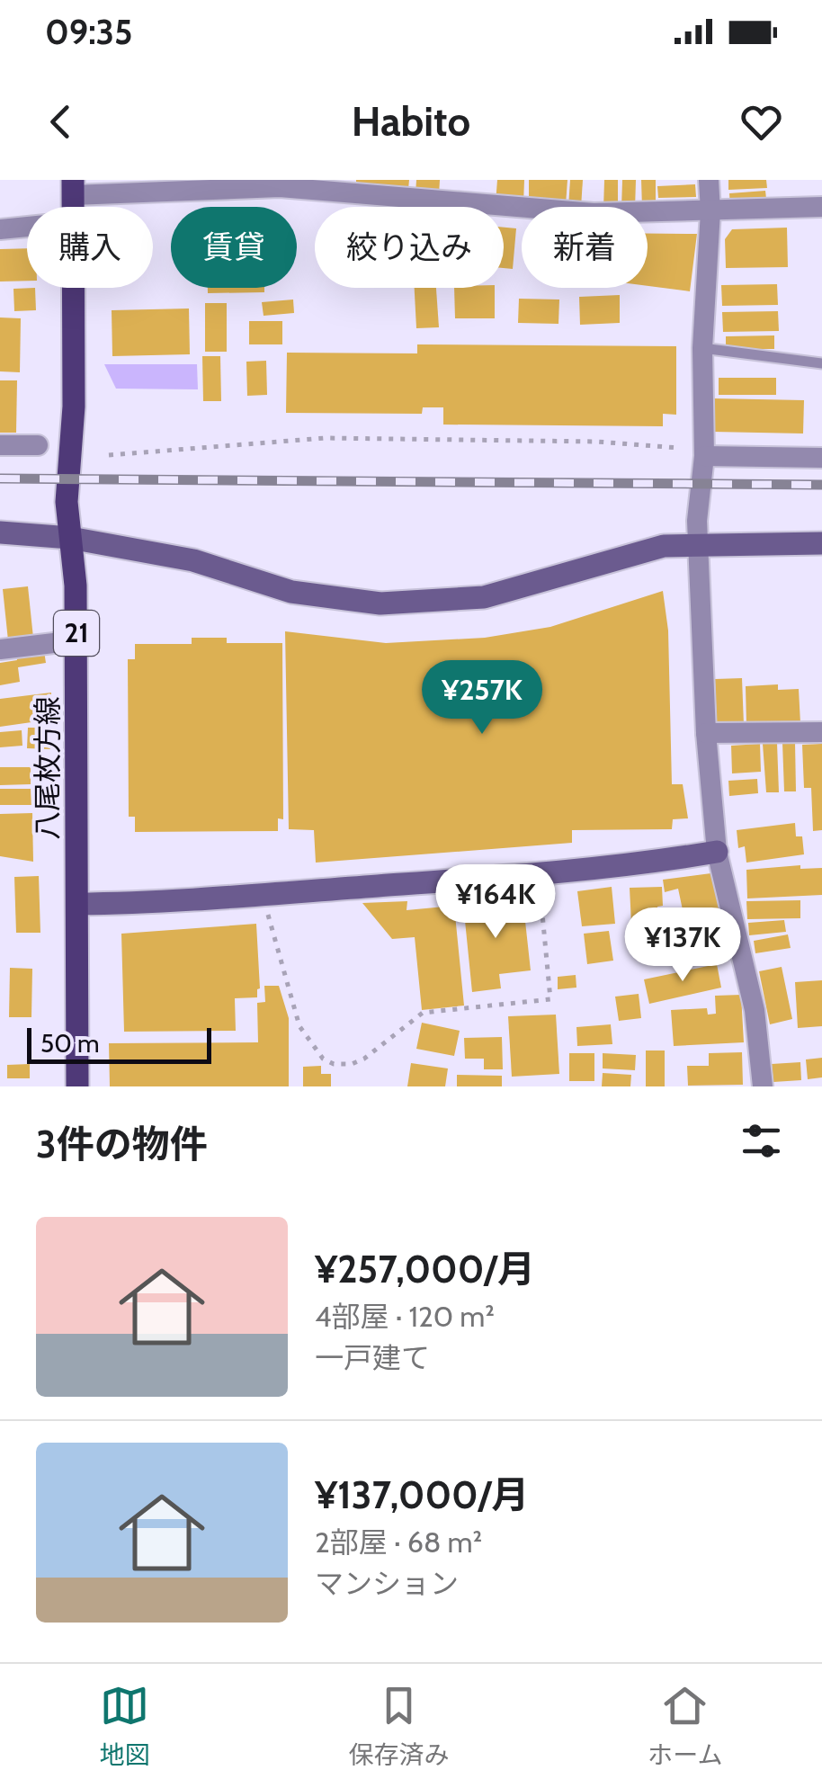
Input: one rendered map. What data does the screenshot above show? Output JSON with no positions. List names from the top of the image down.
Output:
{
  "streets": {
    "main road": ["21", "八尾枚方線"]
  },
  "scale_bar": "50 m",
  "page": {
    "status": "09:35",
    "header": "Habito",
    "chip": [
      "購入",
      "賃貸",
      "絞り込み",
      "新着"
    ],
    "price": ["¥257K", "¥164K", "¥137K"],
    "scale": "50 m",
    "heading": "3件の物件",
    "list": [
      {
        "name": "¥257,000/月",
        "note": "4部屋 · 120 m² · 一戸建て"
      },
      {
        "name": "¥137,000/月",
        "note": "2部屋 · 68 m² · マンション"
      }
    ],
    "tabs": ["地図", "保存済み", "ホーム"]
  }
}
